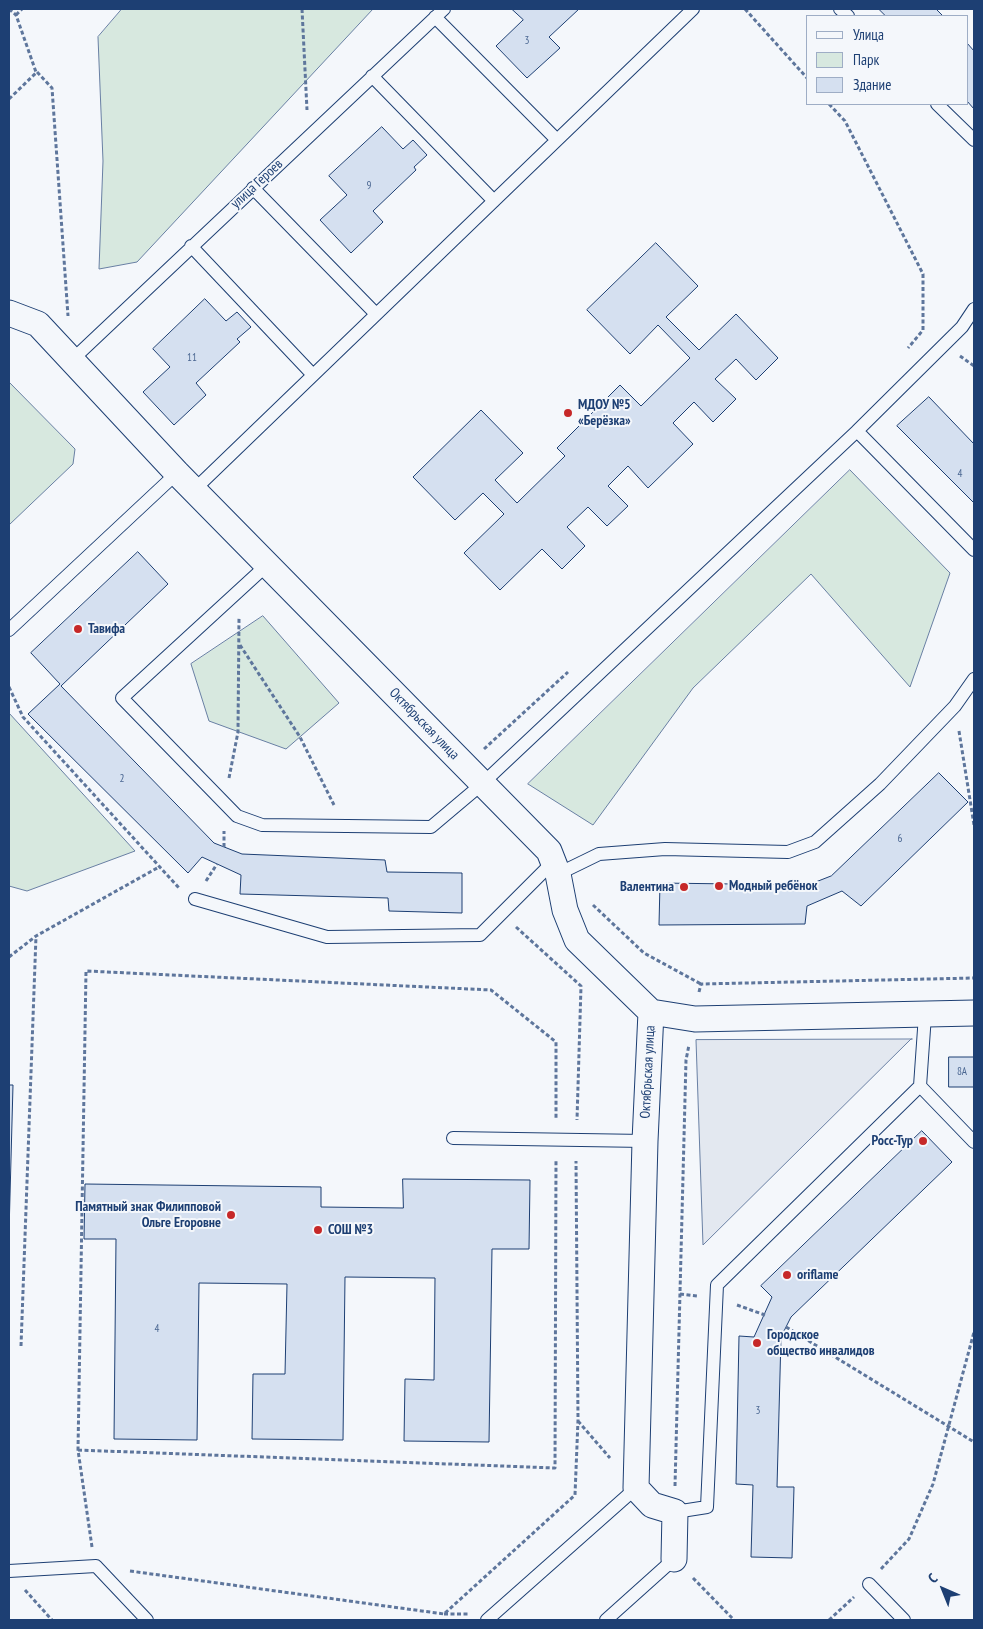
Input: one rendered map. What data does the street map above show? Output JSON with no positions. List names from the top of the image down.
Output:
{
  "streets": {
    "street": ["Октябрьская улица"],
    "lane": ["улица Героев"]
  },
  "places": [
    "МДОУ №5 «Берёзка»",
    "Тавифа",
    "Модный ребёнок",
    "Валентина",
    "Росс-Тур",
    "Памятный знак Филипповой Ольге Егоровне",
    "СОШ №3",
    "oriflame",
    "Городское общество инвалидов"
  ],
  "house_numbers": [
    "3",
    "9",
    "11",
    "4",
    "2",
    "6",
    "8А",
    "4",
    "3"
  ],
  "legend": ["Улица", "Парк", "Здание"],
  "north": "top left"
}
